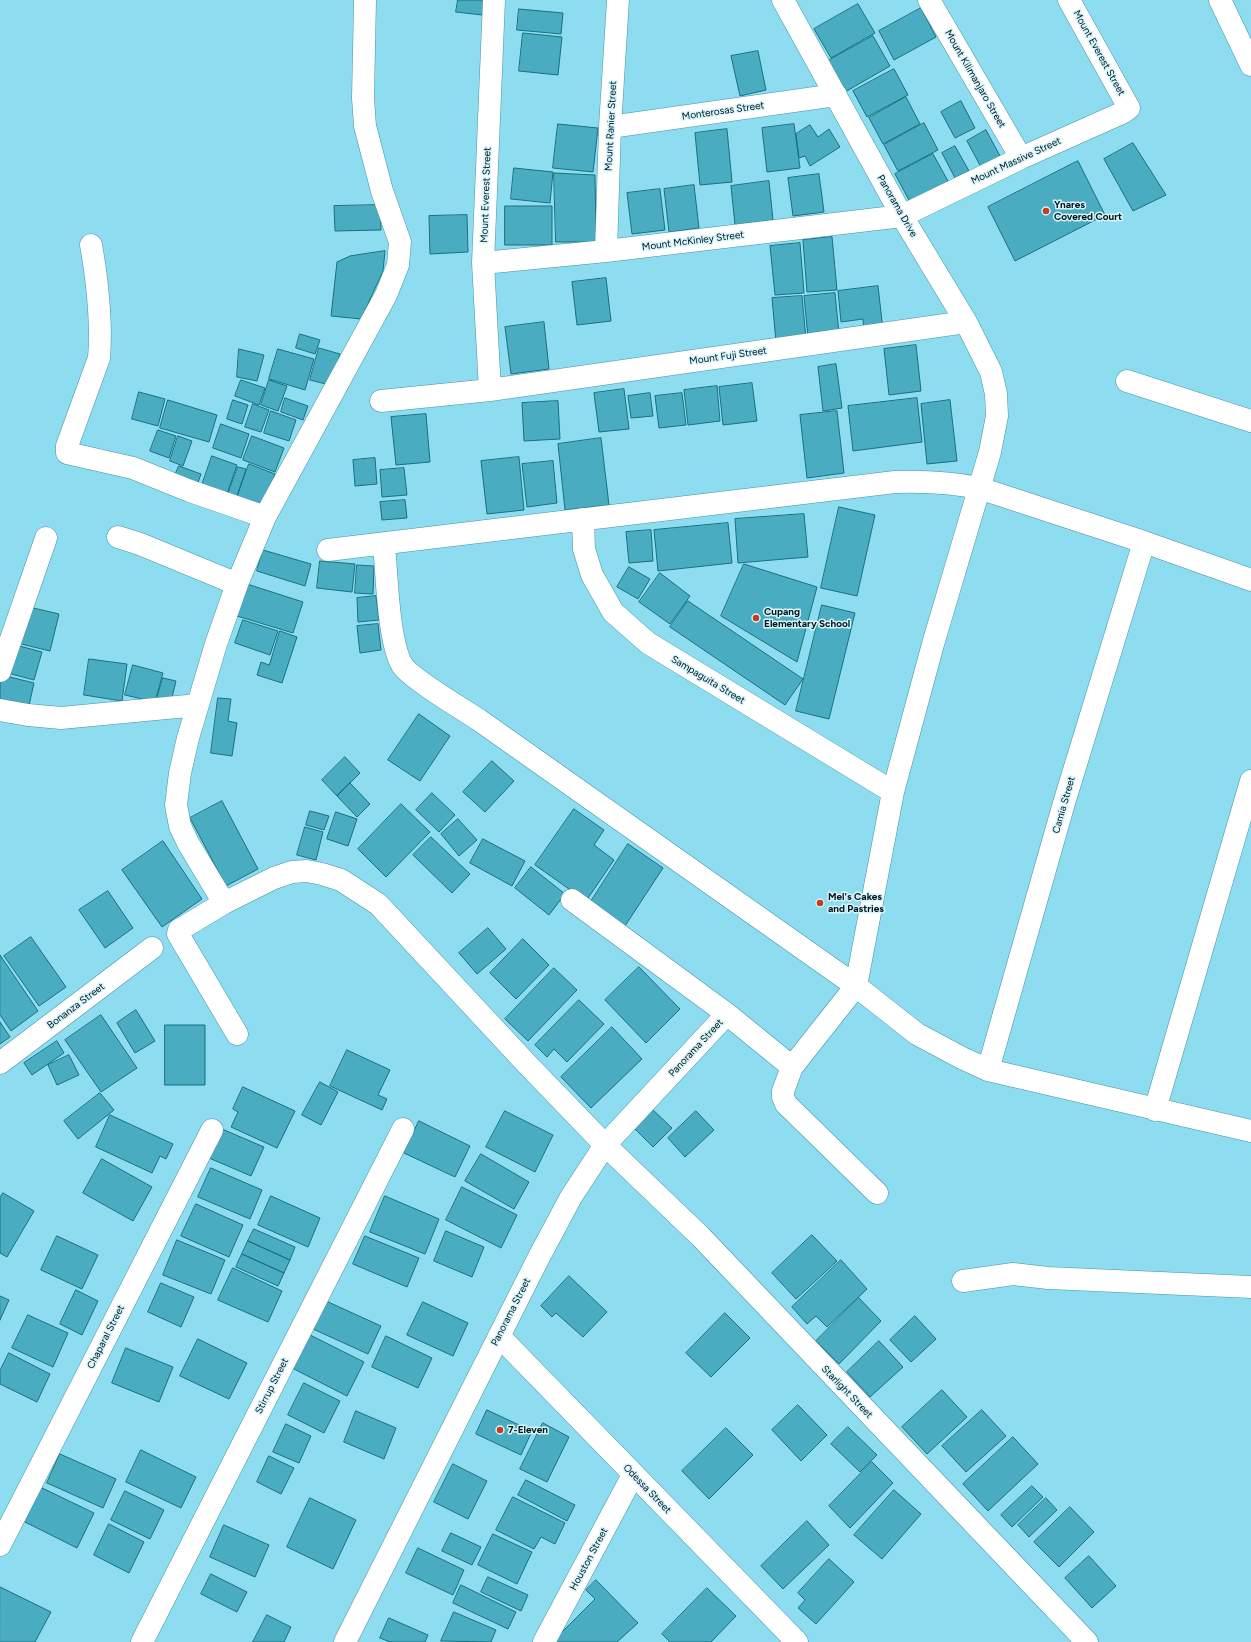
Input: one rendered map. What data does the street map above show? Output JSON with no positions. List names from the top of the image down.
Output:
{
  "streets": {
    "street": [
      "Mount Everest Street",
      "Mount Kilimanjaro Street",
      "Monterosas Street",
      "Mount Ranier Street",
      "Mount Massive Street",
      "Panorama Drive",
      "Mount McKinley Street",
      "Mount Fuji Street",
      "Sampaguita Street",
      "Camia Street",
      "Bonanza Street",
      "Panorama Street",
      "Chaparal Street",
      "Stirrup Street",
      "Starlight Street",
      "Odessa Street",
      "Houston Street"
    ]
  },
  "crossings": [
    ["Mount Everest Street", "Mount Massive Street"],
    ["Mount Everest Street", "Mount McKinley Street"],
    ["Mount Everest Street", "Mount Fuji Street"],
    ["Mount Kilimanjaro Street", "Mount Massive Street"],
    ["Monterosas Street", "Mount Ranier Street"],
    ["Monterosas Street", "Panorama Drive"],
    ["Mount Ranier Street", "Mount McKinley Street"],
    ["Mount Massive Street", "Panorama Drive"],
    ["Mount Massive Street", "Mount McKinley Street"],
    ["Panorama Drive", "Mount McKinley Street"],
    ["Panorama Drive", "Mount Fuji Street"],
    ["Panorama Drive", "Sampaguita Street"],
    ["Panorama Street", "Starlight Street"],
    ["Panorama Street", "Odessa Street"],
    ["Odessa Street", "Houston Street"]
  ],
  "places": [
    "Ynares Covered Court",
    "Cupang Elementary School",
    "Mel's Cakes and Pastries",
    "7-Eleven"
  ]
}
